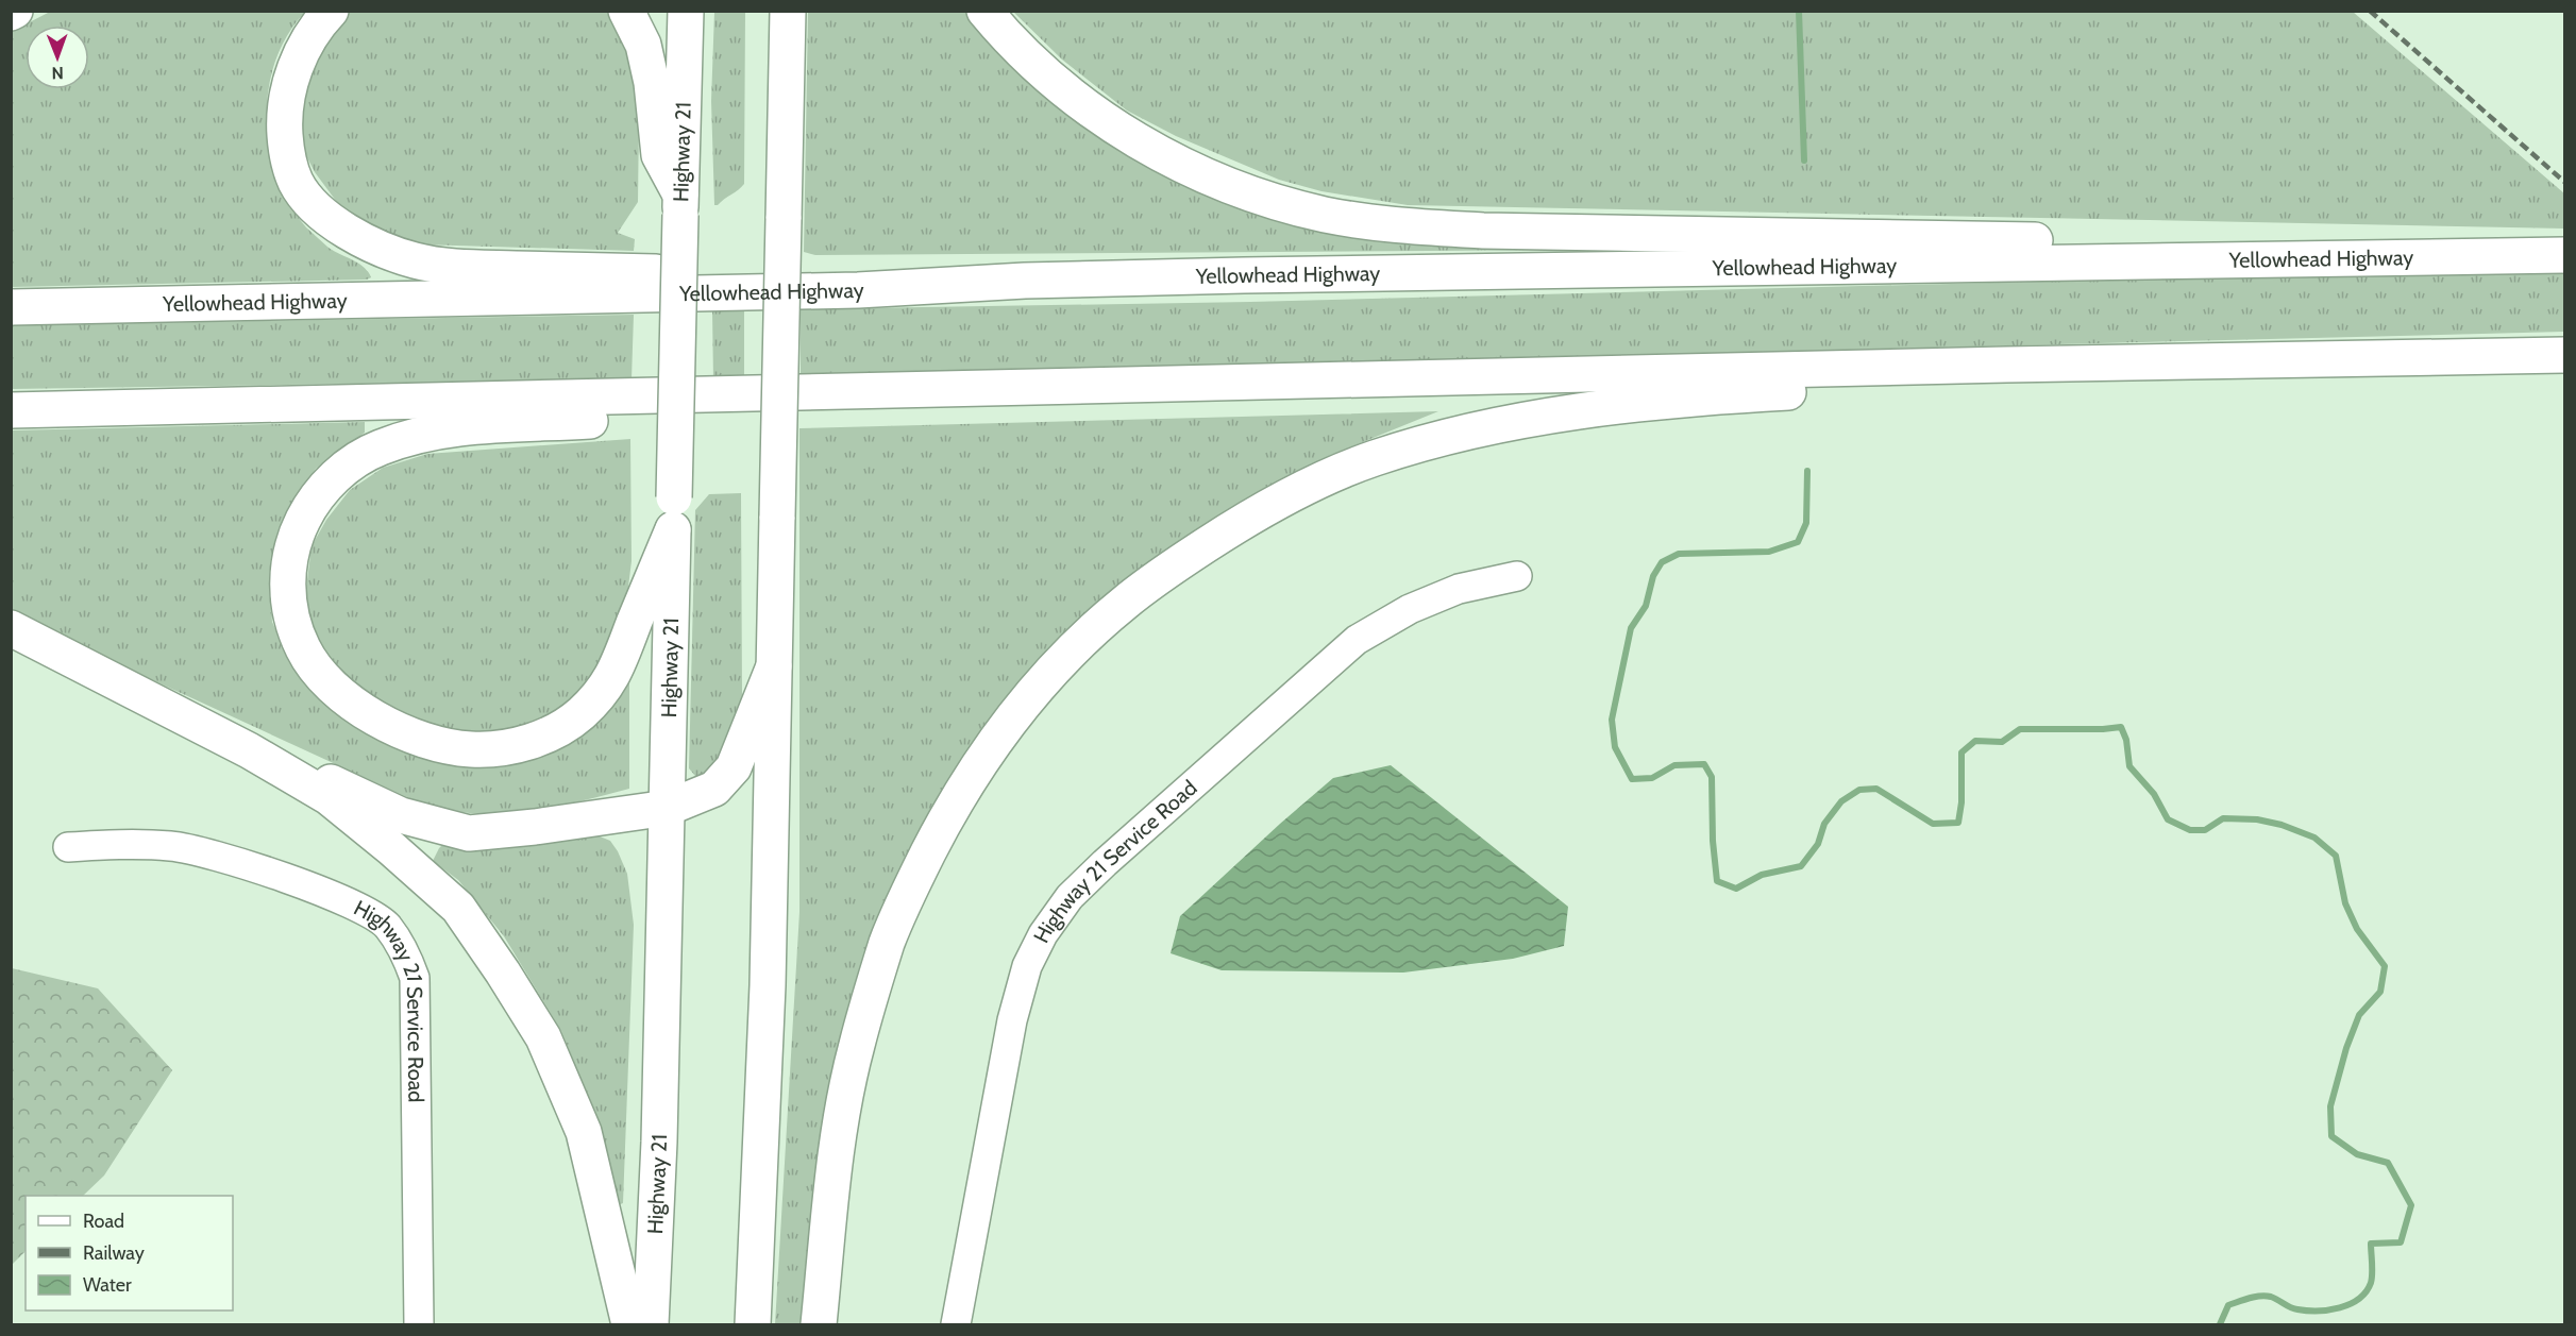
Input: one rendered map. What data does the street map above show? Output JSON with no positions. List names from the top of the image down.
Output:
{
  "streets": {
    "main road": ["Highway 21", "Yellowhead Highway"],
    "street": ["Highway 21 Service Road"]
  },
  "legend": ["Road", "Railway", "Water"],
  "north": "bottom"
}
